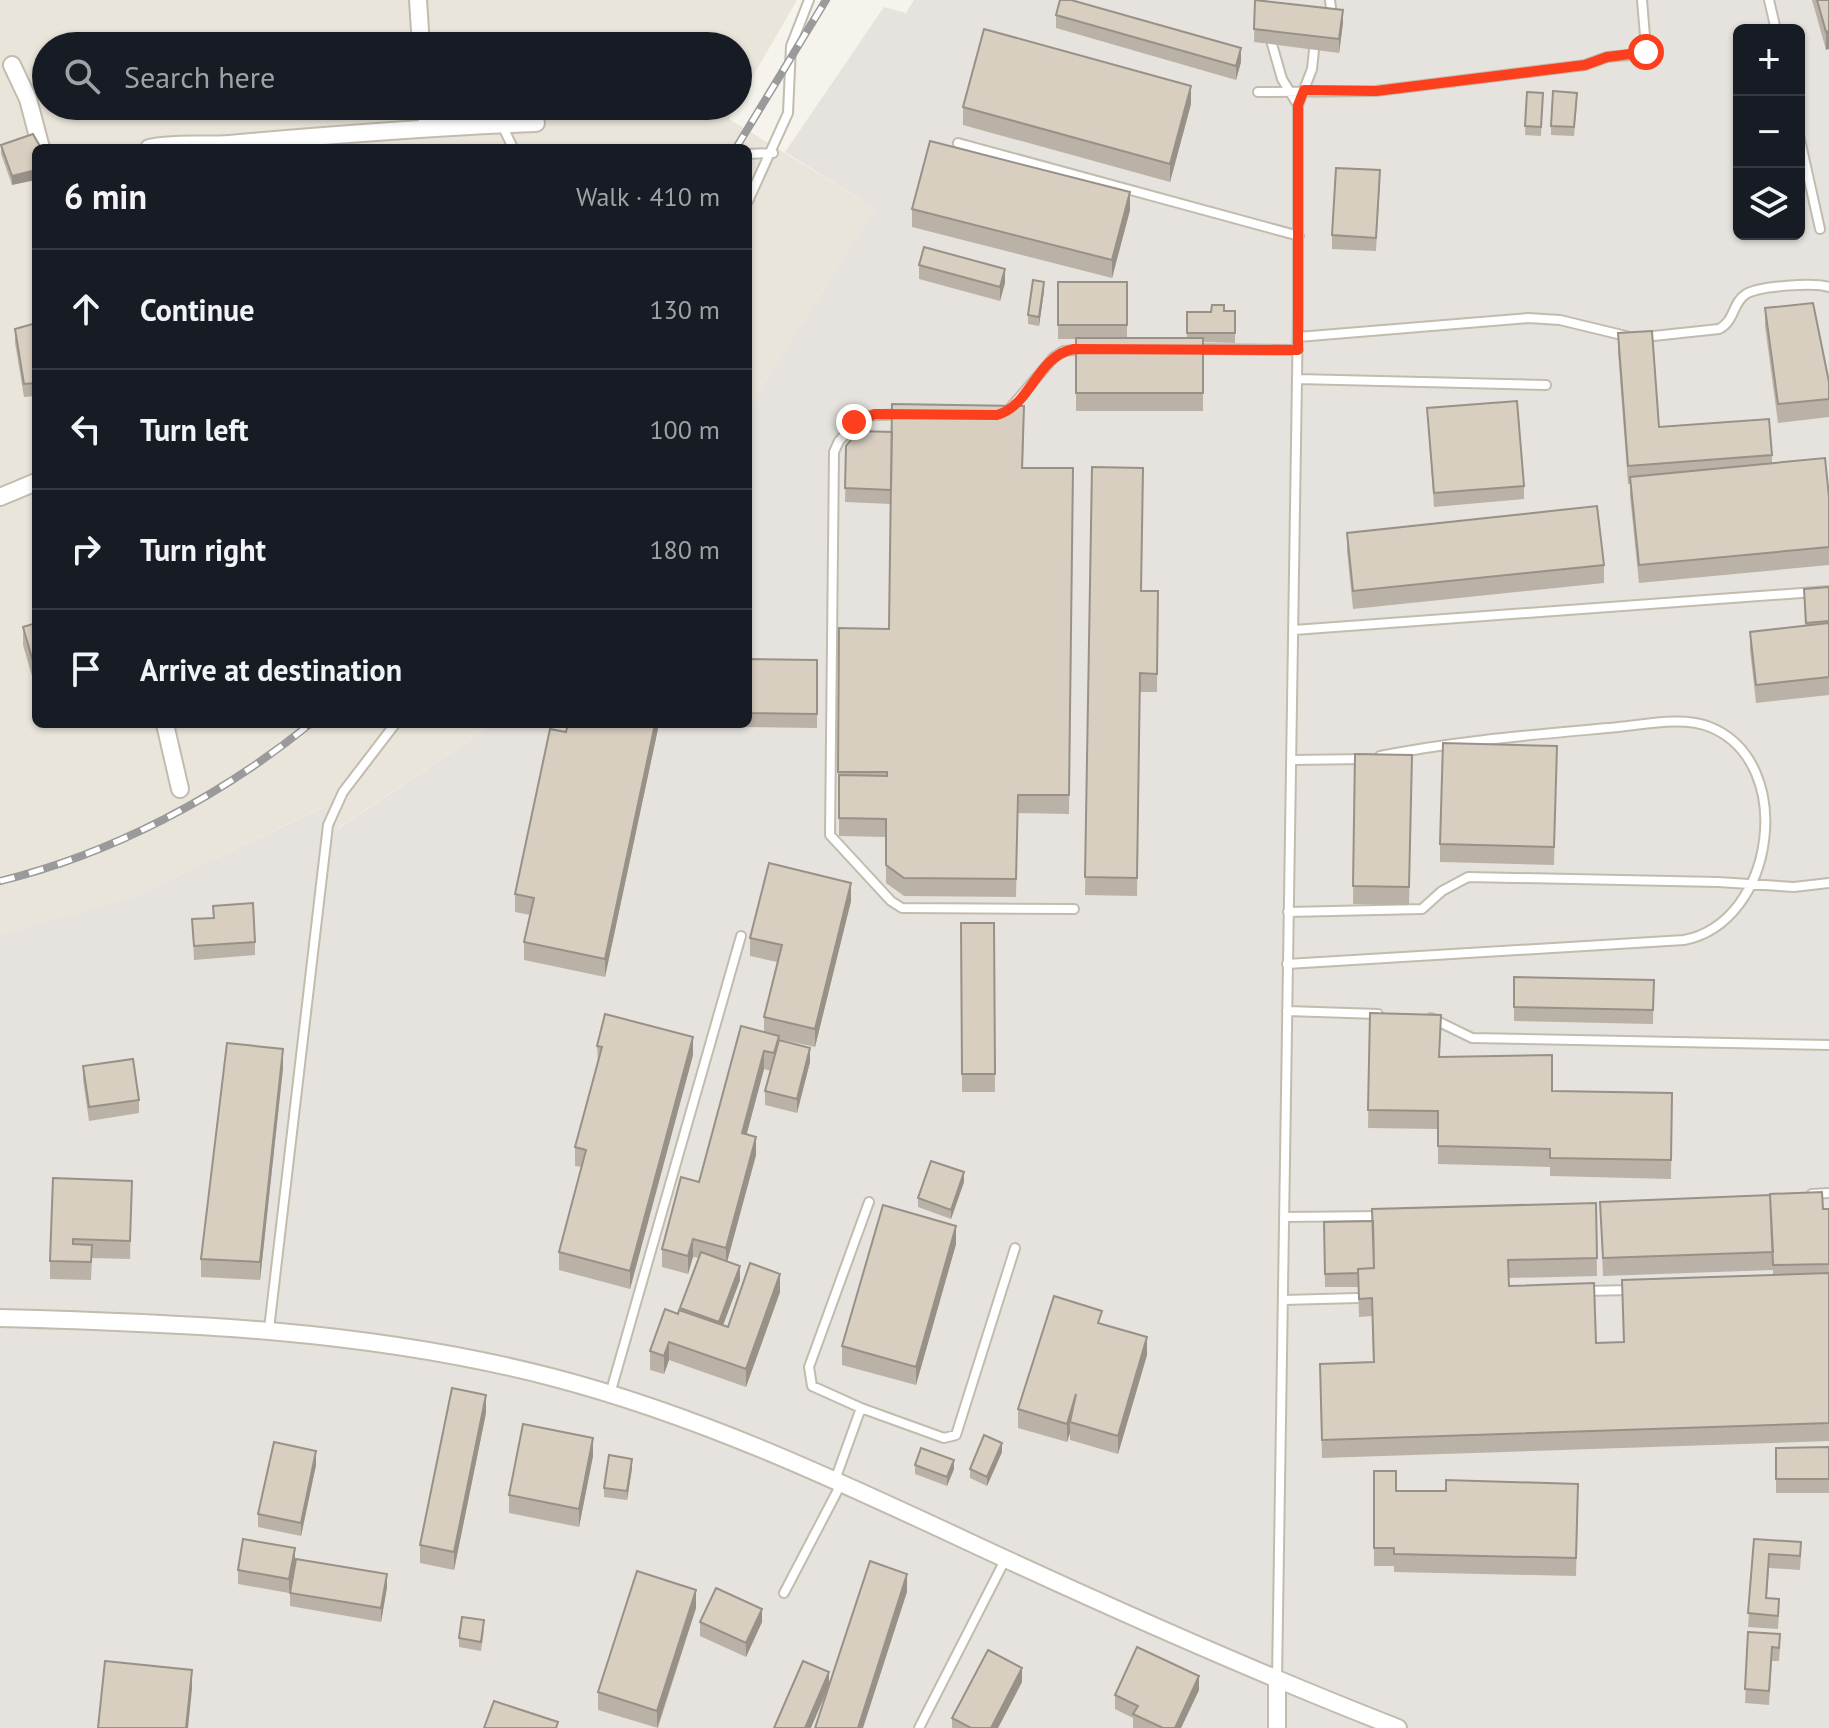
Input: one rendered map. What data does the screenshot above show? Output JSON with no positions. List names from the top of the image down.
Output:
{
  "page": {
    "map_buttons": ["+", "−"],
    "search": "Search here",
    "heading": ["6 min", "Walk · 410 m"],
    "list": [
      ["Continue", "130 m"],
      ["Turn left", "100 m"],
      ["Turn right", "180 m"],
      "Arrive at destination"
    ]
  }
}
